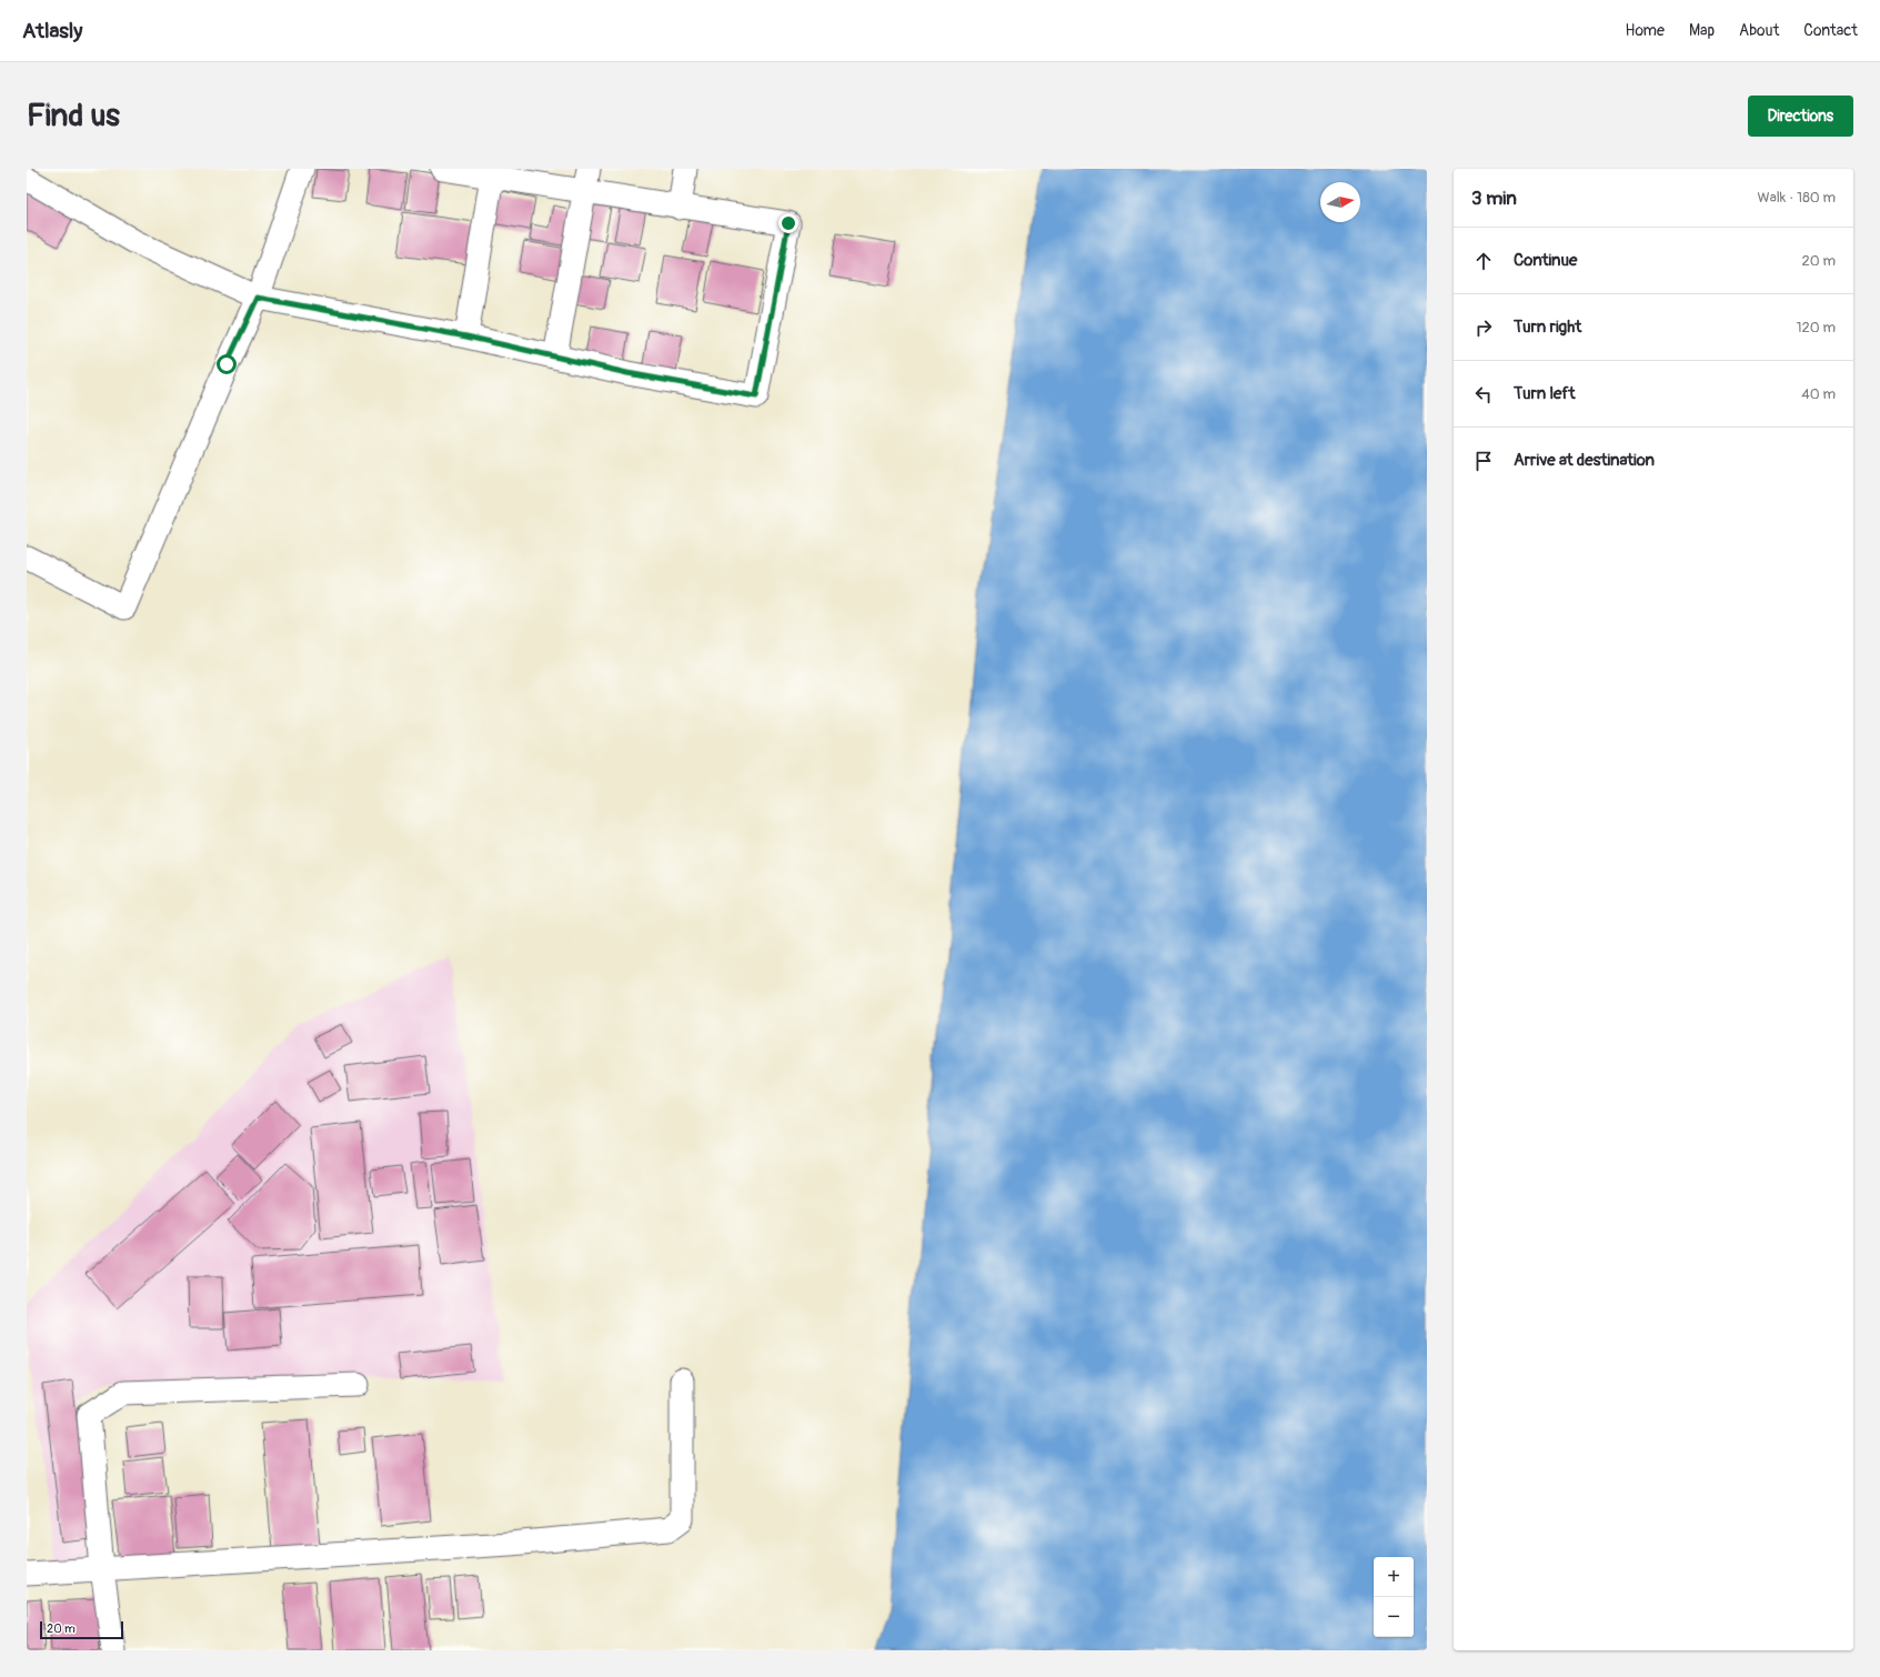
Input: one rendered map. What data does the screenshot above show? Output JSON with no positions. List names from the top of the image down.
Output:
{
  "scale_bar": "20 m",
  "north": "right",
  "page": {
    "header": "Atlasly",
    "nav": [
      "Home",
      "Map",
      "About",
      "Contact"
    ],
    "buttons": "Directions",
    "title": "Find us",
    "heading": ["3 min", "Walk · 180 m"],
    "list": [
      ["Continue", "20 m"],
      ["Turn right", "120 m"],
      ["Turn left", "40 m"],
      "Arrive at destination"
    ],
    "map_buttons": ["+", "−"],
    "scale": "20 m"
  }
}
